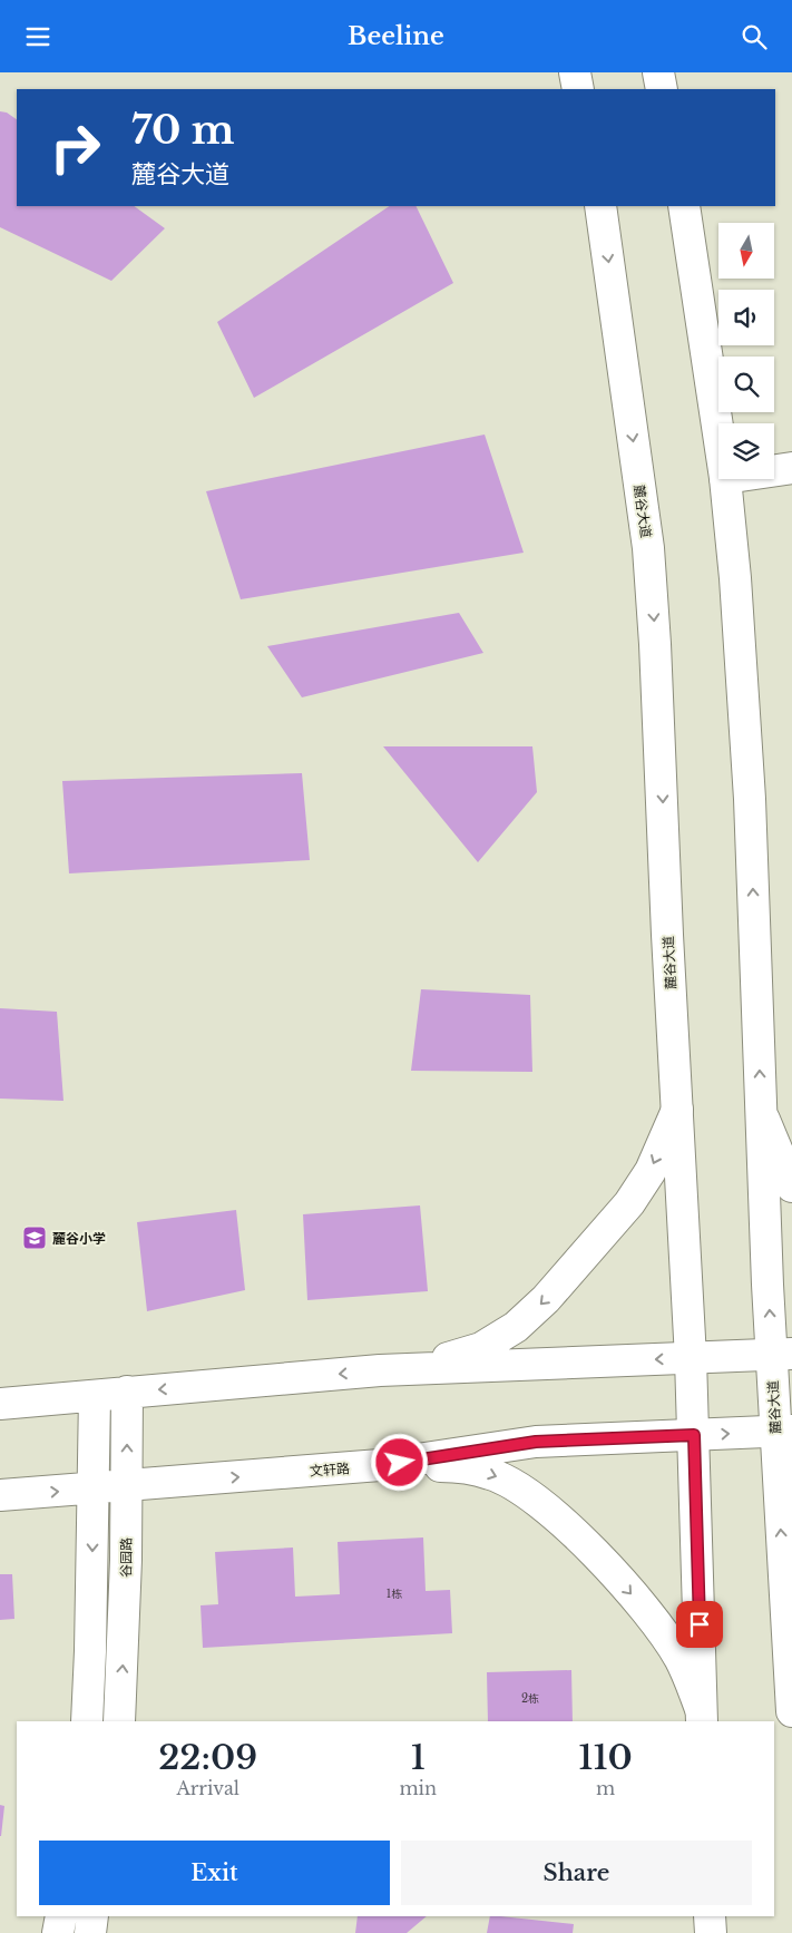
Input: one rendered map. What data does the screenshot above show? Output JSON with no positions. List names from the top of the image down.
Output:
{
  "streets": {
    "main road": ["麓谷大道", "文轩路", "谷园路"]
  },
  "crossings": [
    ["麓谷大道", "文轩路"],
    ["文轩路", "谷园路"]
  ],
  "places": {
    "school or university": ["麓谷小学"]
  },
  "house_numbers": ["1栋", "2栋"],
  "north": "bottom",
  "page": {
    "header": "Beeline",
    "turn": ["70 m", "麓谷大道"],
    "eta": [
      "22:09",
      "Arrival",
      "1",
      "min",
      "110",
      "m"
    ],
    "buttons": ["Exit", "Share"]
  }
}
